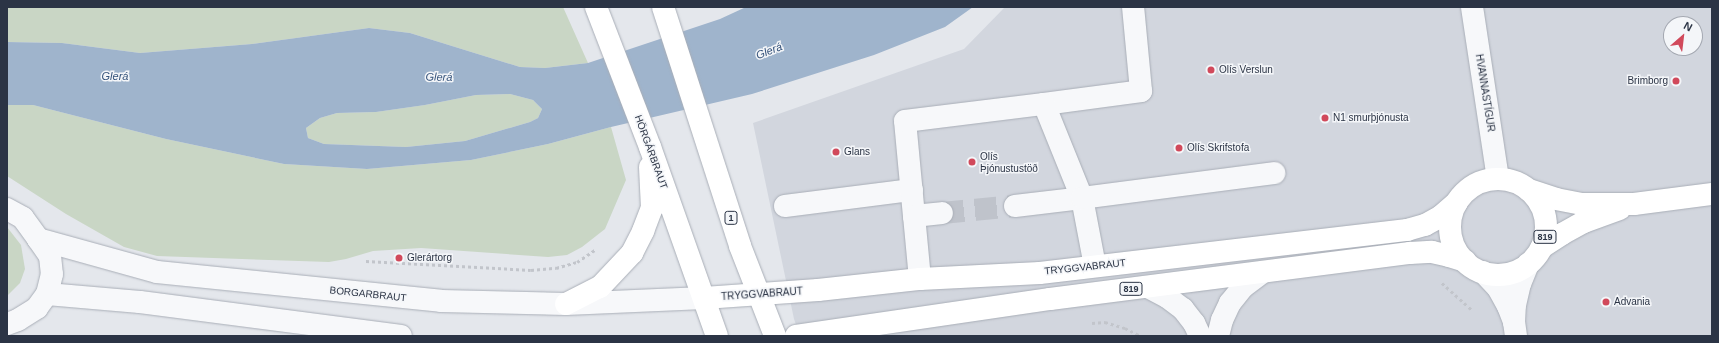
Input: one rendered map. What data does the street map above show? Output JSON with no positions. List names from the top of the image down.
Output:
{
  "streets": {
    "main road": [
      "HÖRGÁRBRAUT",
      "1",
      "819",
      "TRYGGVABRAUT"
    ],
    "street": ["HVANNASTÍGUR", "BORGARBRAUT"]
  },
  "crossings": [
    ["HVANNASTÍGUR", "TRYGGVABRAUT"],
    ["HÖRGÁRBRAUT", "TRYGGVABRAUT"],
    ["HÖRGÁRBRAUT", "BORGARBRAUT"],
    ["1", "TRYGGVABRAUT"],
    ["TRYGGVABRAUT", "BORGARBRAUT"]
  ],
  "water": ["Glerá"],
  "places": [
    "Olís Verslun",
    "Brimborg",
    "N1 smurþjónusta",
    "Olís Skrifstofa",
    "Glans",
    "Olís Þjónustustöð",
    "Glerártorg",
    "Advania"
  ],
  "north": "top right"
}
